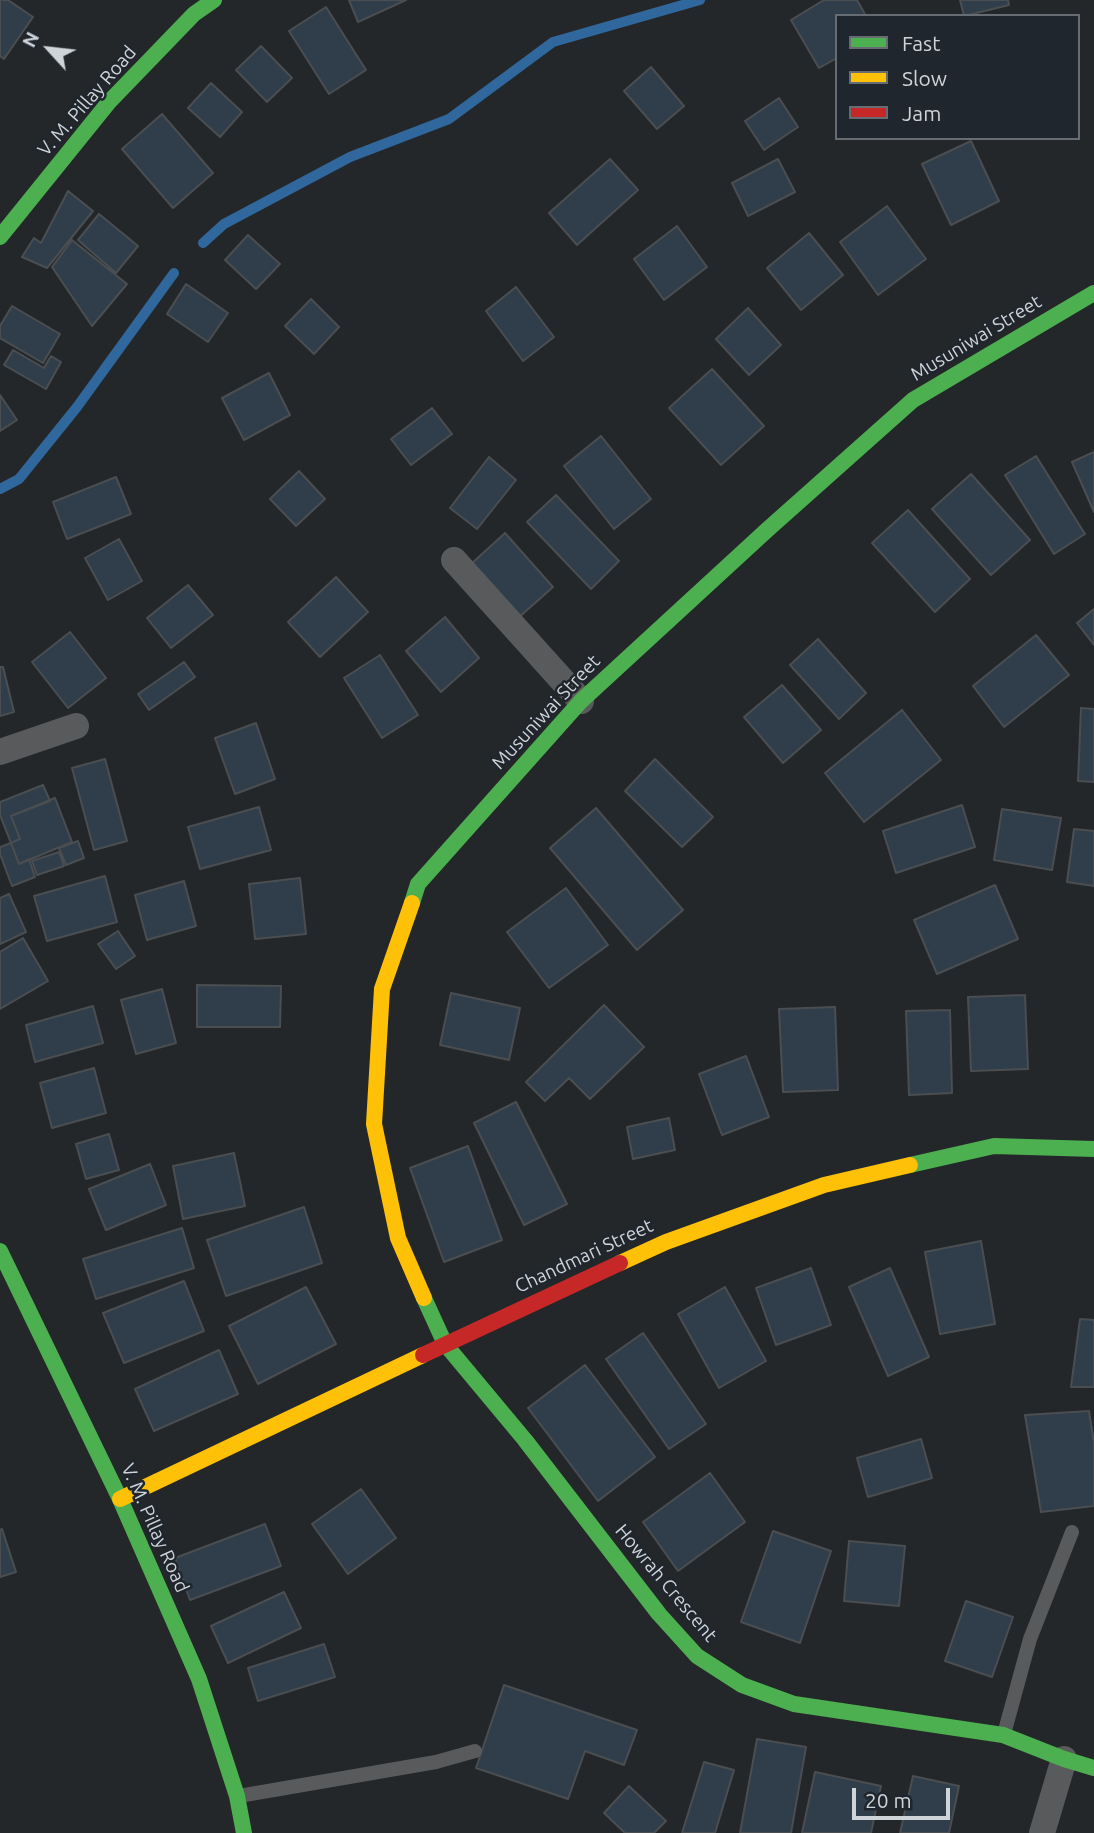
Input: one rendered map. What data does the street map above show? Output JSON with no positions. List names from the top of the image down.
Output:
{
  "streets": {
    "street": [
      "V. M. Pillay Road",
      "Musuniwai Street",
      "Chandmari Street",
      "Howrah Crescent"
    ]
  },
  "crossings": [
    ["V. M. Pillay Road", "Chandmari Street"],
    ["Musuniwai Street", "Chandmari Street"],
    ["Musuniwai Street", "Howrah Crescent"],
    ["Chandmari Street", "Howrah Crescent"]
  ],
  "legend": ["Fast", "Slow", "Jam"],
  "scale_bar": "20 m",
  "north": "top left"
}
